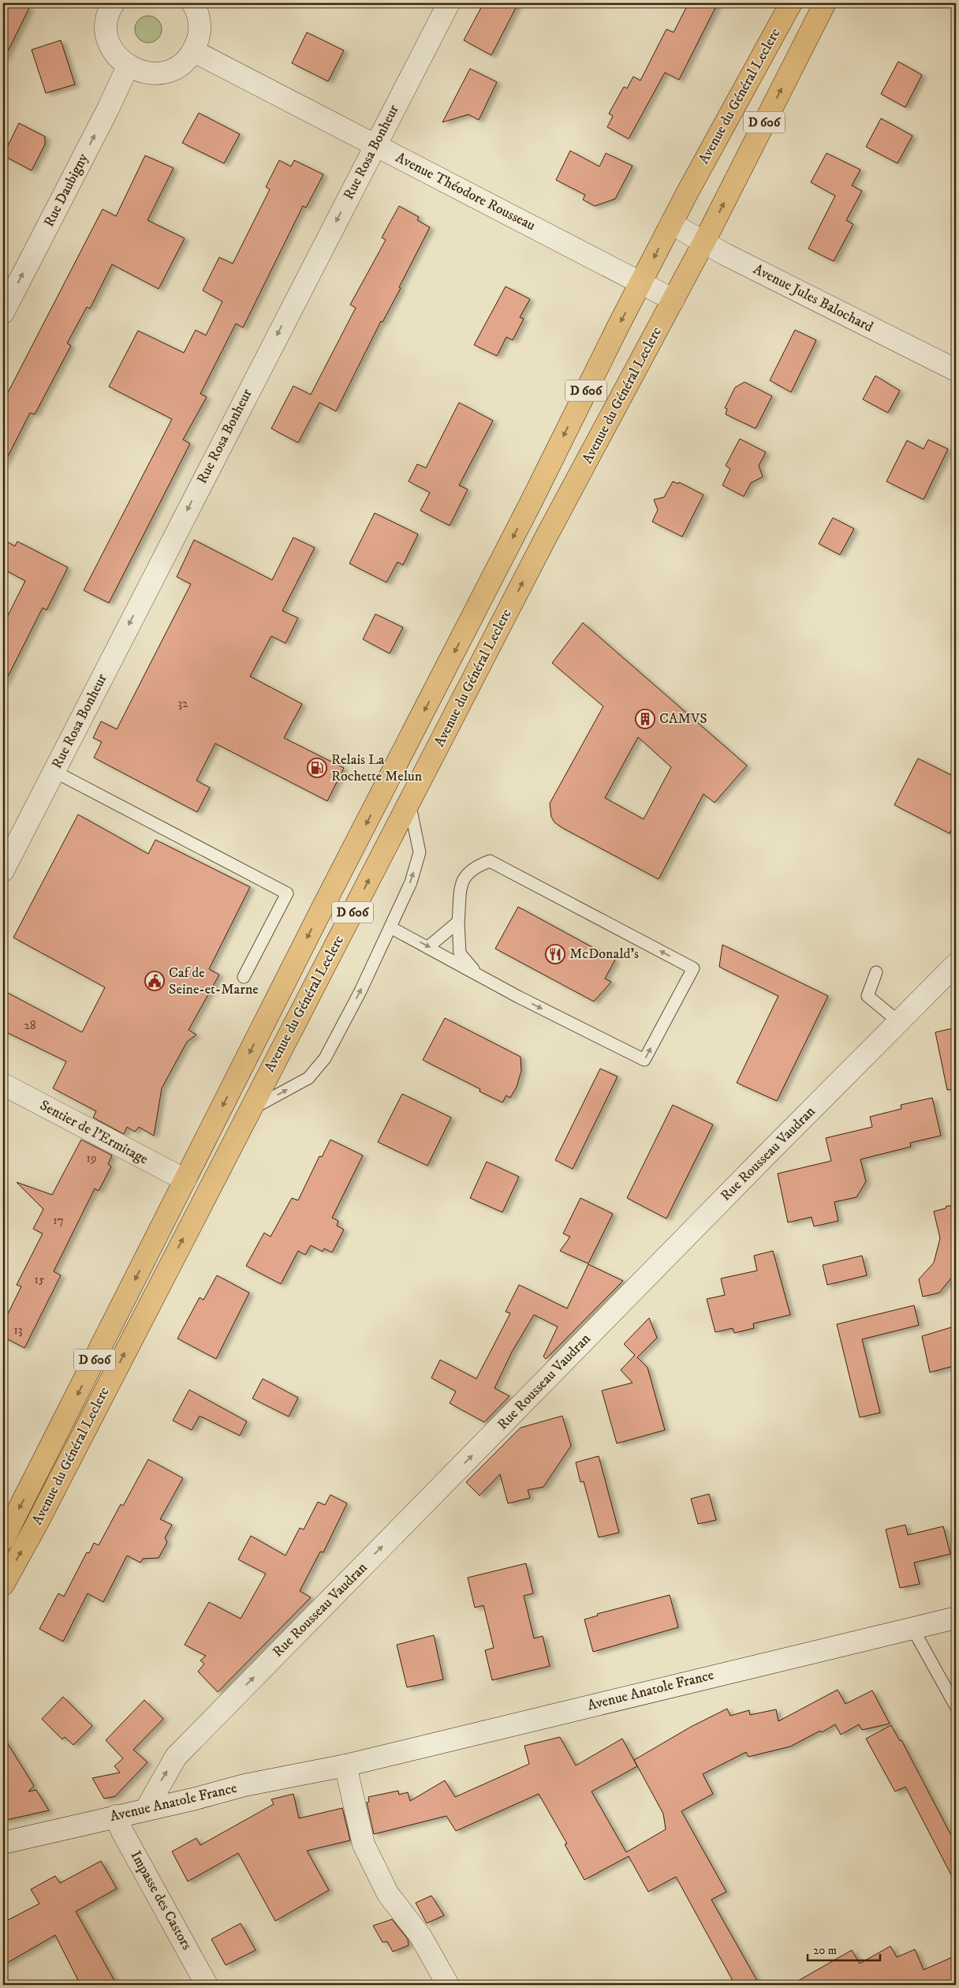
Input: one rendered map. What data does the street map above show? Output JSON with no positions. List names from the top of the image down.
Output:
{
  "streets": {
    "main road": ["Avenue du Général Leclerc", "D 606"],
    "street": [
      "Rue Rosa Bonheur",
      "Rue Daubigny",
      "Avenue Théodore Rousseau",
      "Avenue Jules Balochard",
      "Sentier de l'Ermitage",
      "Rue Rousseau Vaudran",
      "Avenue Anatole France",
      "Impasse des Castors"
    ]
  },
  "crossings": [
    ["Avenue du Général Leclerc", "Avenue Théodore Rousseau"],
    ["Avenue du Général Leclerc", "Avenue Jules Balochard"],
    ["Avenue du Général Leclerc", "Sentier de l'Ermitage"],
    ["Rue Rosa Bonheur", "Avenue Théodore Rousseau"],
    ["Rue Rousseau Vaudran", "Avenue Anatole France"],
    ["Avenue Anatole France", "Impasse des Castors"]
  ],
  "one_way": ["Rue Rosa Bonheur", "Rue Daubigny", "Rue Rousseau Vaudran"],
  "places": {
    "building": ["CAMVS"],
    "fuel station": ["Relais La Rochette Melun"],
    "restaurant": ["McDonald's"],
    "public building": ["Caf de Seine-et-Marne"]
  },
  "house_numbers": [
    "32",
    "28",
    "19",
    "17",
    "15",
    "13"
  ],
  "scale_bar": "20 m"
}
